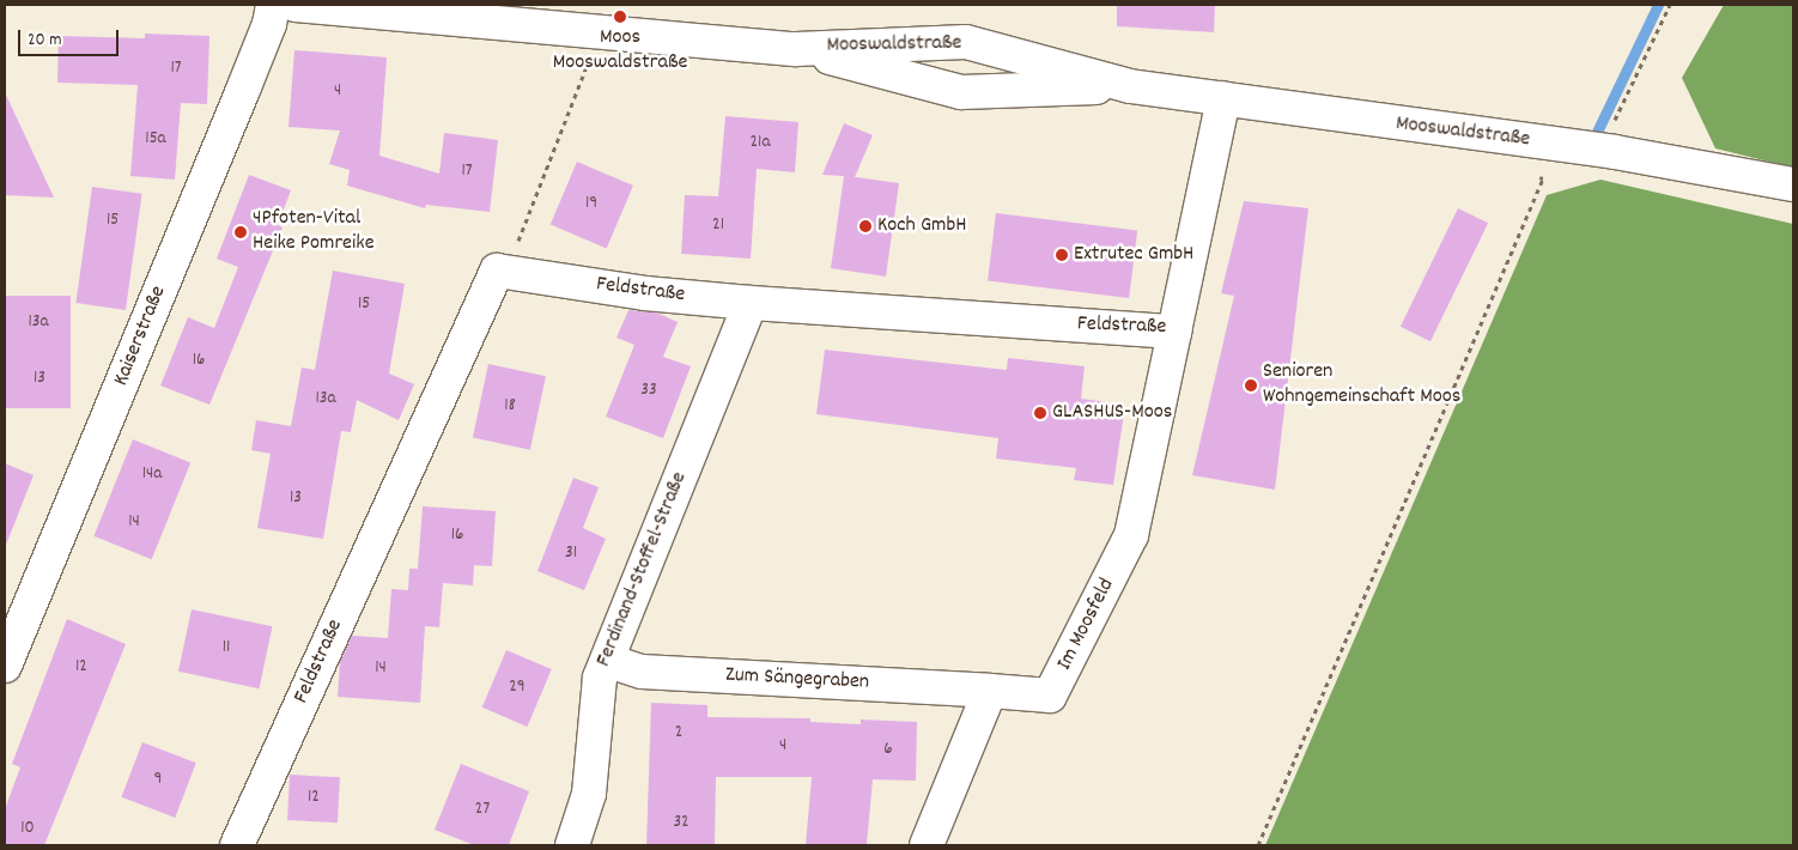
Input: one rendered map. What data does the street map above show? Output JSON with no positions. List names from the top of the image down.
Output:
{
  "streets": {
    "street": [
      "Mooswaldstraße",
      "Feldstraße",
      "Kaiserstraße",
      "Ferdinand-Stoffel-Straße",
      "Im Moosfeld",
      "Zum Sängegraben"
    ]
  },
  "crossings": [
    ["Mooswaldstraße", "Feldstraße"],
    ["Feldstraße", "Ferdinand-Stoffel-Straße"],
    ["Feldstraße", "Im Moosfeld"],
    ["Ferdinand-Stoffel-Straße", "Zum Sängegraben"],
    ["Im Moosfeld", "Zum Sängegraben"]
  ],
  "places": [
    "Moos Mooswaldstraße",
    "Koch GmbH",
    "4Pfoten-Vital Heike Pomreike",
    "Extrutec GmbH",
    "Senioren Wohngemeinschaft Moos",
    "GLASHUS-Moos"
  ],
  "house_numbers": [
    "17",
    "4",
    "15a",
    "21a",
    "17",
    "19",
    "15",
    "21",
    "15",
    "13a",
    "16",
    "13",
    "33",
    "13a",
    "18",
    "14a",
    "13",
    "14",
    "16",
    "31",
    "11",
    "12",
    "14",
    "29",
    "2",
    "4",
    "6",
    "9",
    "12",
    "27",
    "32",
    "10"
  ],
  "scale_bar": "20 m"
}
